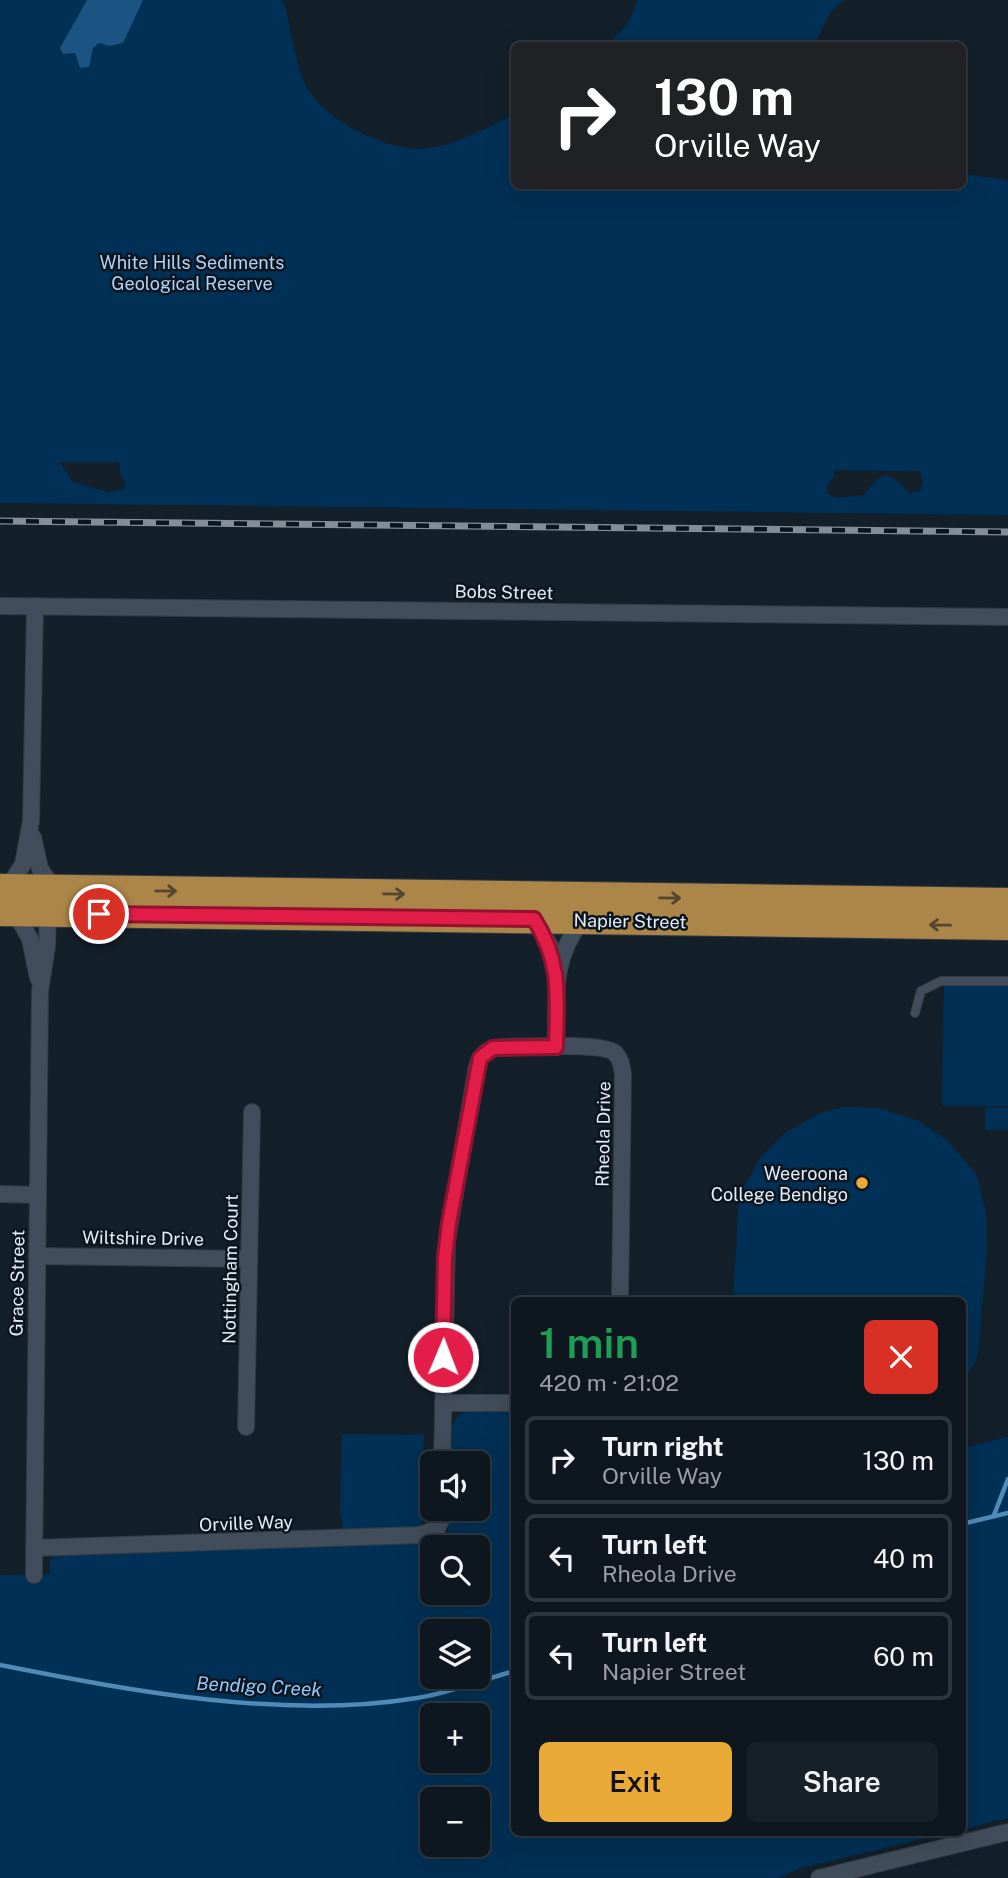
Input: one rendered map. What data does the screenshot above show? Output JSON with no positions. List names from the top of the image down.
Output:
{
  "streets": {
    "highway": ["Napier Street"],
    "street": [
      "Bobs Street",
      "Rheola Drive",
      "Wiltshire Drive",
      "Nottingham Court",
      "Grace Street",
      "Orville Way"
    ]
  },
  "crossings": [
    ["Napier Street", "Grace Street"],
    ["Wiltshire Drive", "Nottingham Court"],
    ["Wiltshire Drive", "Grace Street"],
    ["Grace Street", "Orville Way"]
  ],
  "water": ["Bendigo Creek"],
  "parks": ["White Hills Sediments Geological Reserve"],
  "places": ["Weeroona College Bendigo"],
  "page": {
    "turn": ["130 m", "Orville Way"],
    "heading": ["1 min", "420 m · 21:02"],
    "list": [
      {
        "name": "Turn right",
        "note": "Orville Way",
        "value": "130 m"
      },
      {
        "name": "Turn left",
        "note": "Rheola Drive",
        "value": "40 m"
      },
      {
        "name": "Turn left",
        "note": "Napier Street",
        "value": "60 m"
      }
    ],
    "map_buttons": ["+", "−"],
    "buttons": ["Exit", "Share"]
  }
}
